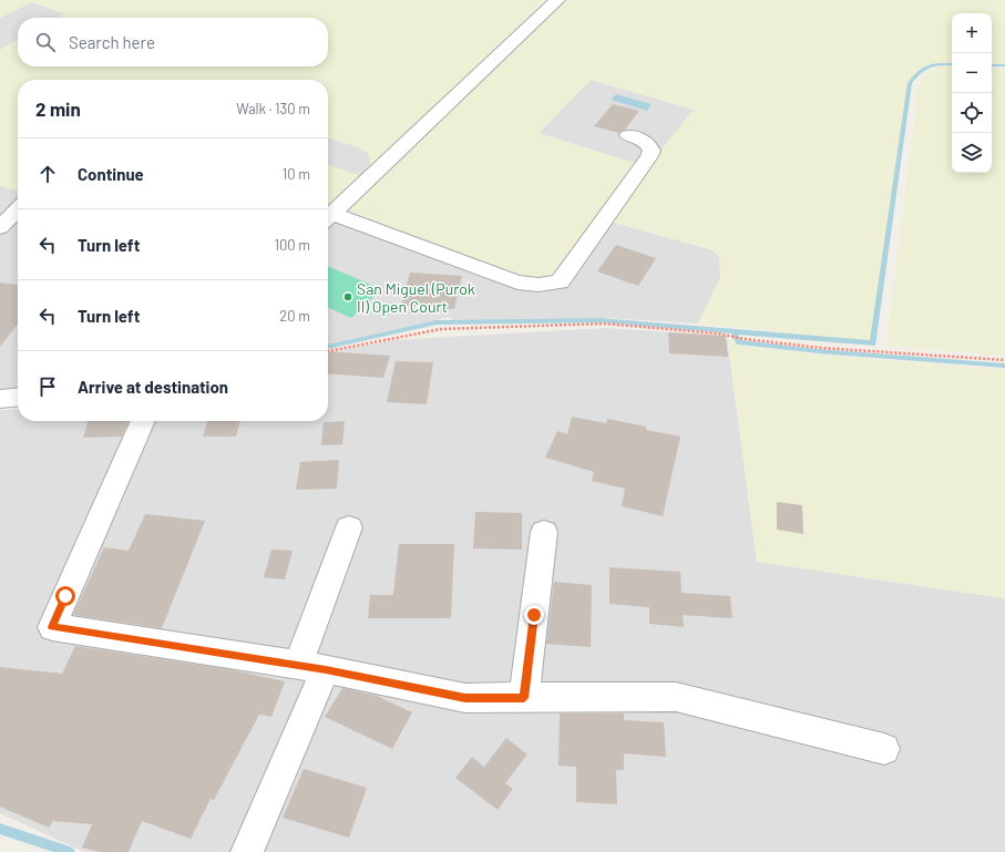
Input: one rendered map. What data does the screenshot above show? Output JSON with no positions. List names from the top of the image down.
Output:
{
  "places": ["San Miguel (Purok II) Open Court"],
  "page": {
    "map_buttons": ["+", "−"],
    "search": "Search here",
    "heading": ["2 min", "Walk · 130 m"],
    "list": [
      ["Continue", "10 m"],
      ["Turn left", "100 m"],
      ["Turn left", "20 m"],
      "Arrive at destination"
    ]
  }
}
